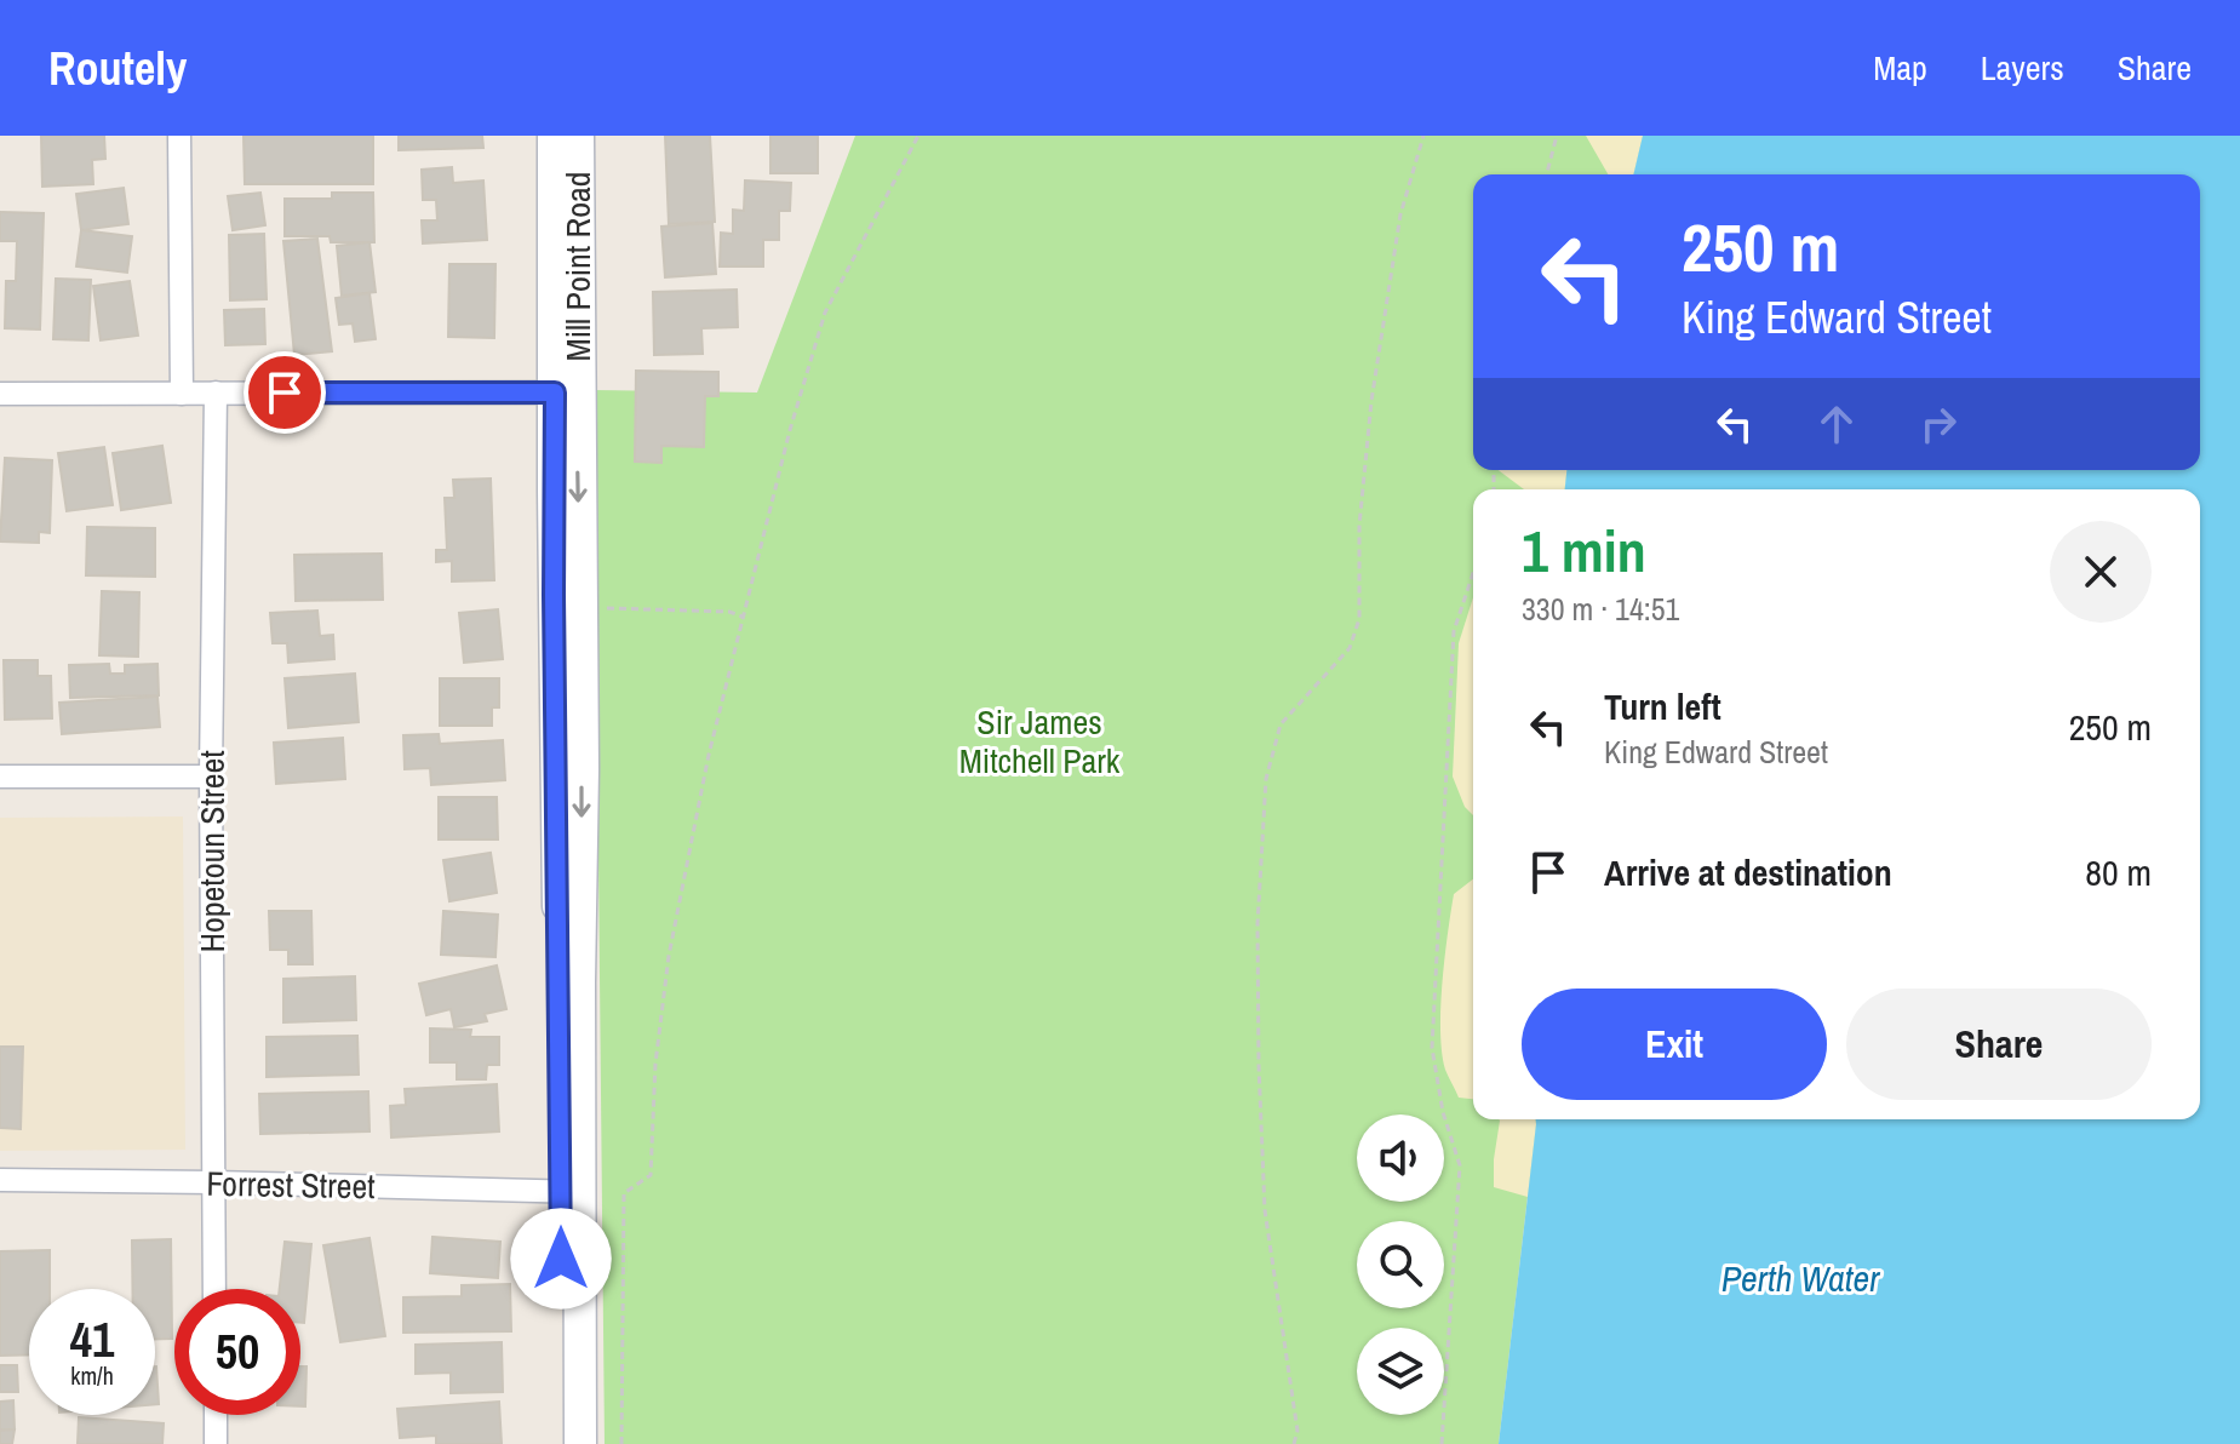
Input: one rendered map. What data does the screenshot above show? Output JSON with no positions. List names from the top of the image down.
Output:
{
  "streets": {
    "main road": ["Mill Point Road"],
    "street": ["Hopetoun Street", "Forrest Street"]
  },
  "crossings": [
    ["Mill Point Road", "Forrest Street"],
    ["Hopetoun Street", "Forrest Street"]
  ],
  "water": ["Perth Water"],
  "parks": ["Sir James Mitchell Park"],
  "page": {
    "header": "Routely",
    "nav": ["Map", "Layers", "Share"],
    "turn": ["250 m", "King Edward Street"],
    "heading": ["1 min", "330 m · 14:51"],
    "list": [
      {
        "name": "Turn left",
        "note": "King Edward Street",
        "value": "250 m"
      },
      {
        "name": "Arrive at destination",
        "value": "80 m"
      }
    ],
    "buttons": ["Exit", "Share"],
    "speed": "41 km/h",
    "limit": "50"
  }
}
